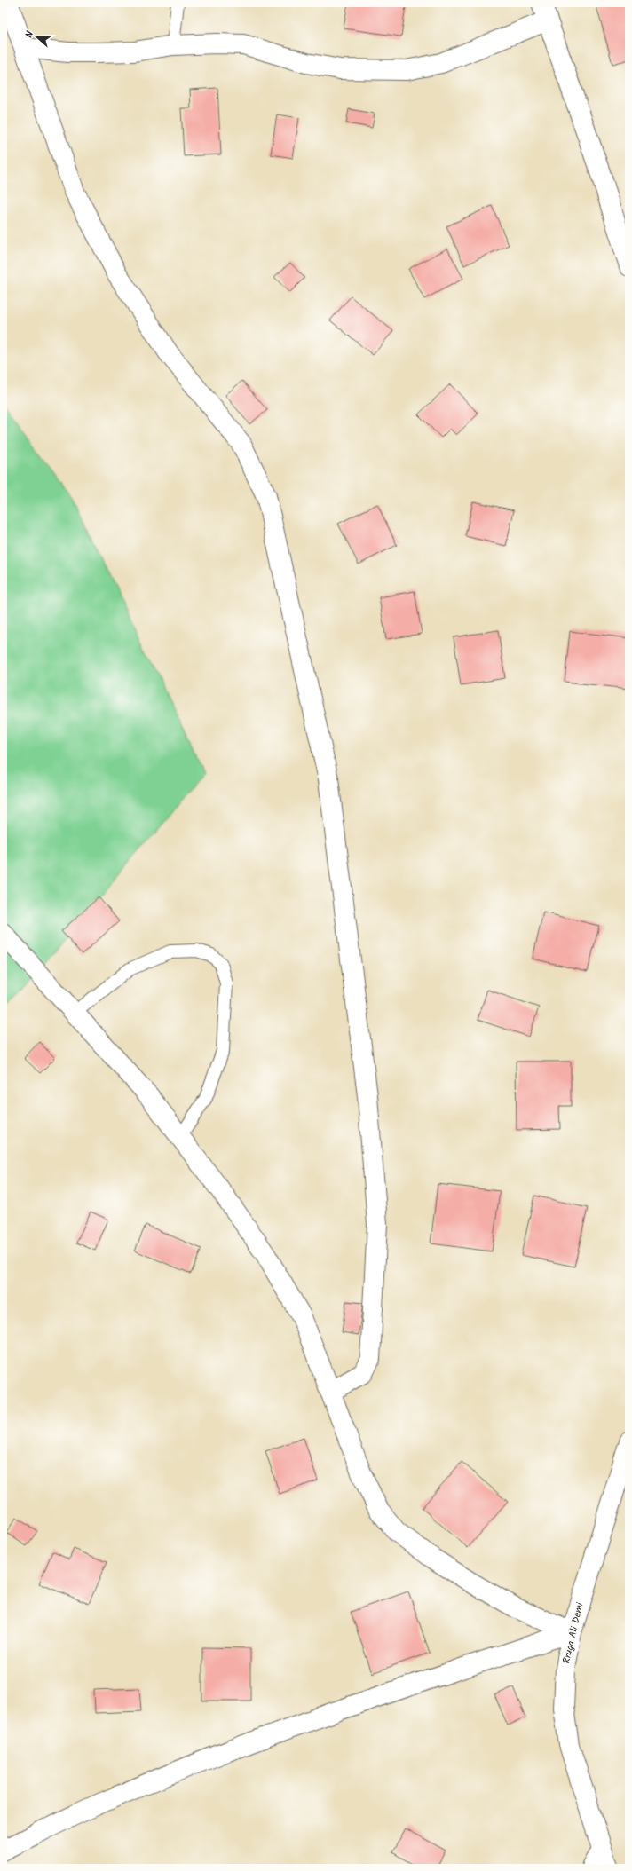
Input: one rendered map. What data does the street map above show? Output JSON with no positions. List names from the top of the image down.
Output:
{
  "streets": {
    "street": ["Rruga Ali Demi"]
  },
  "north": "left"
}
